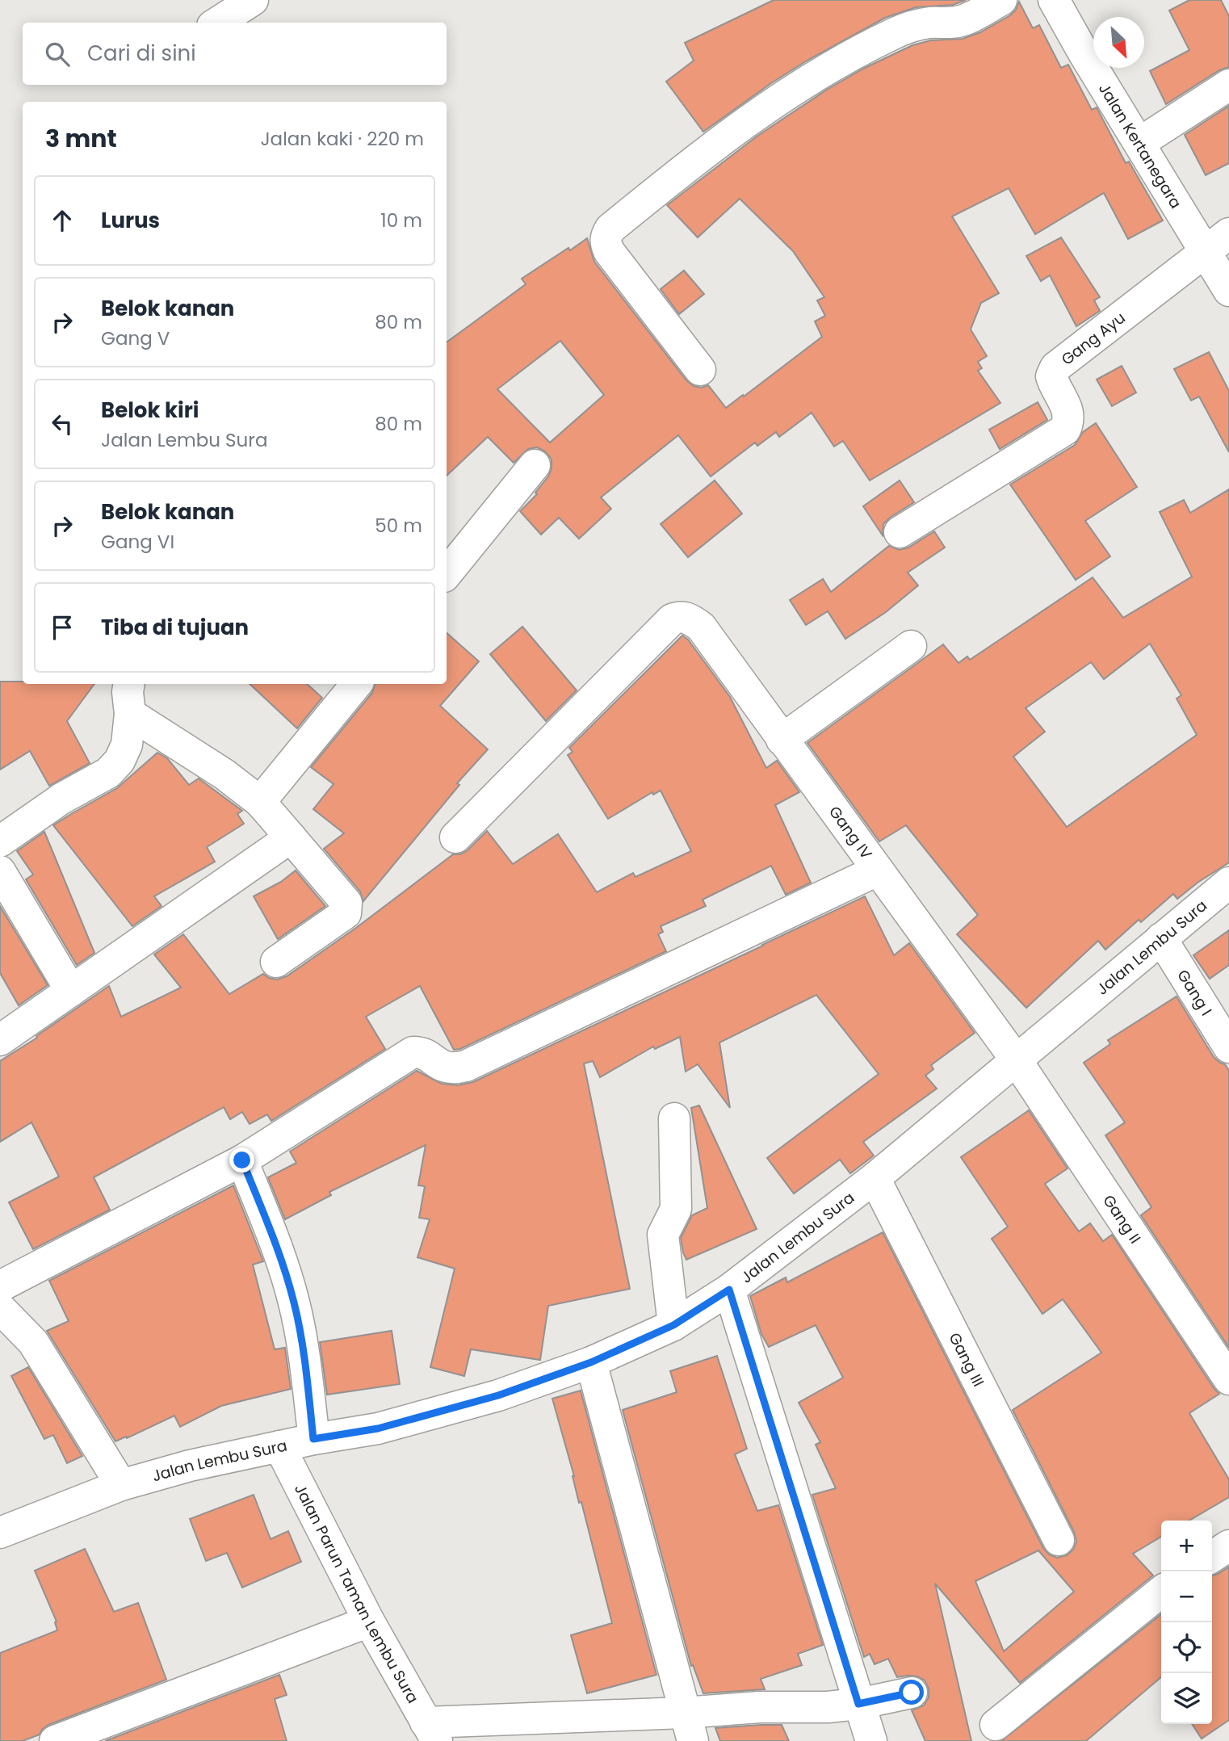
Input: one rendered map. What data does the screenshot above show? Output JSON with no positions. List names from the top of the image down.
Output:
{
  "streets": {
    "street": [
      "Jalan Kertanegara",
      "Gang Ayu",
      "Gang IV",
      "Jalan Lembu Sura",
      "Gang I",
      "Gang II",
      "Gang III",
      "Jalan Parun Taman Lembu Sura"
    ]
  },
  "crossings": [
    ["Jalan Kertanegara", "Gang Ayu"],
    ["Gang IV", "Jalan Lembu Sura"],
    ["Gang IV", "Gang II"],
    ["Jalan Lembu Sura", "Gang I"],
    ["Jalan Lembu Sura", "Gang II"],
    ["Jalan Lembu Sura", "Gang III"],
    ["Jalan Lembu Sura", "Jalan Parun Taman Lembu Sura"]
  ],
  "north": "bottom right",
  "page": {
    "search": "Cari di sini",
    "heading": ["3 mnt", "Jalan kaki · 220 m"],
    "list": [
      ["Lurus", "10 m"],
      ["Belok kanan", "Gang V", "80 m"],
      ["Belok kiri", "Jalan Lembu Sura", "80 m"],
      ["Belok kanan", "Gang VI", "50 m"],
      "Tiba di tujuan"
    ],
    "map_buttons": ["+", "−"]
  }
}
